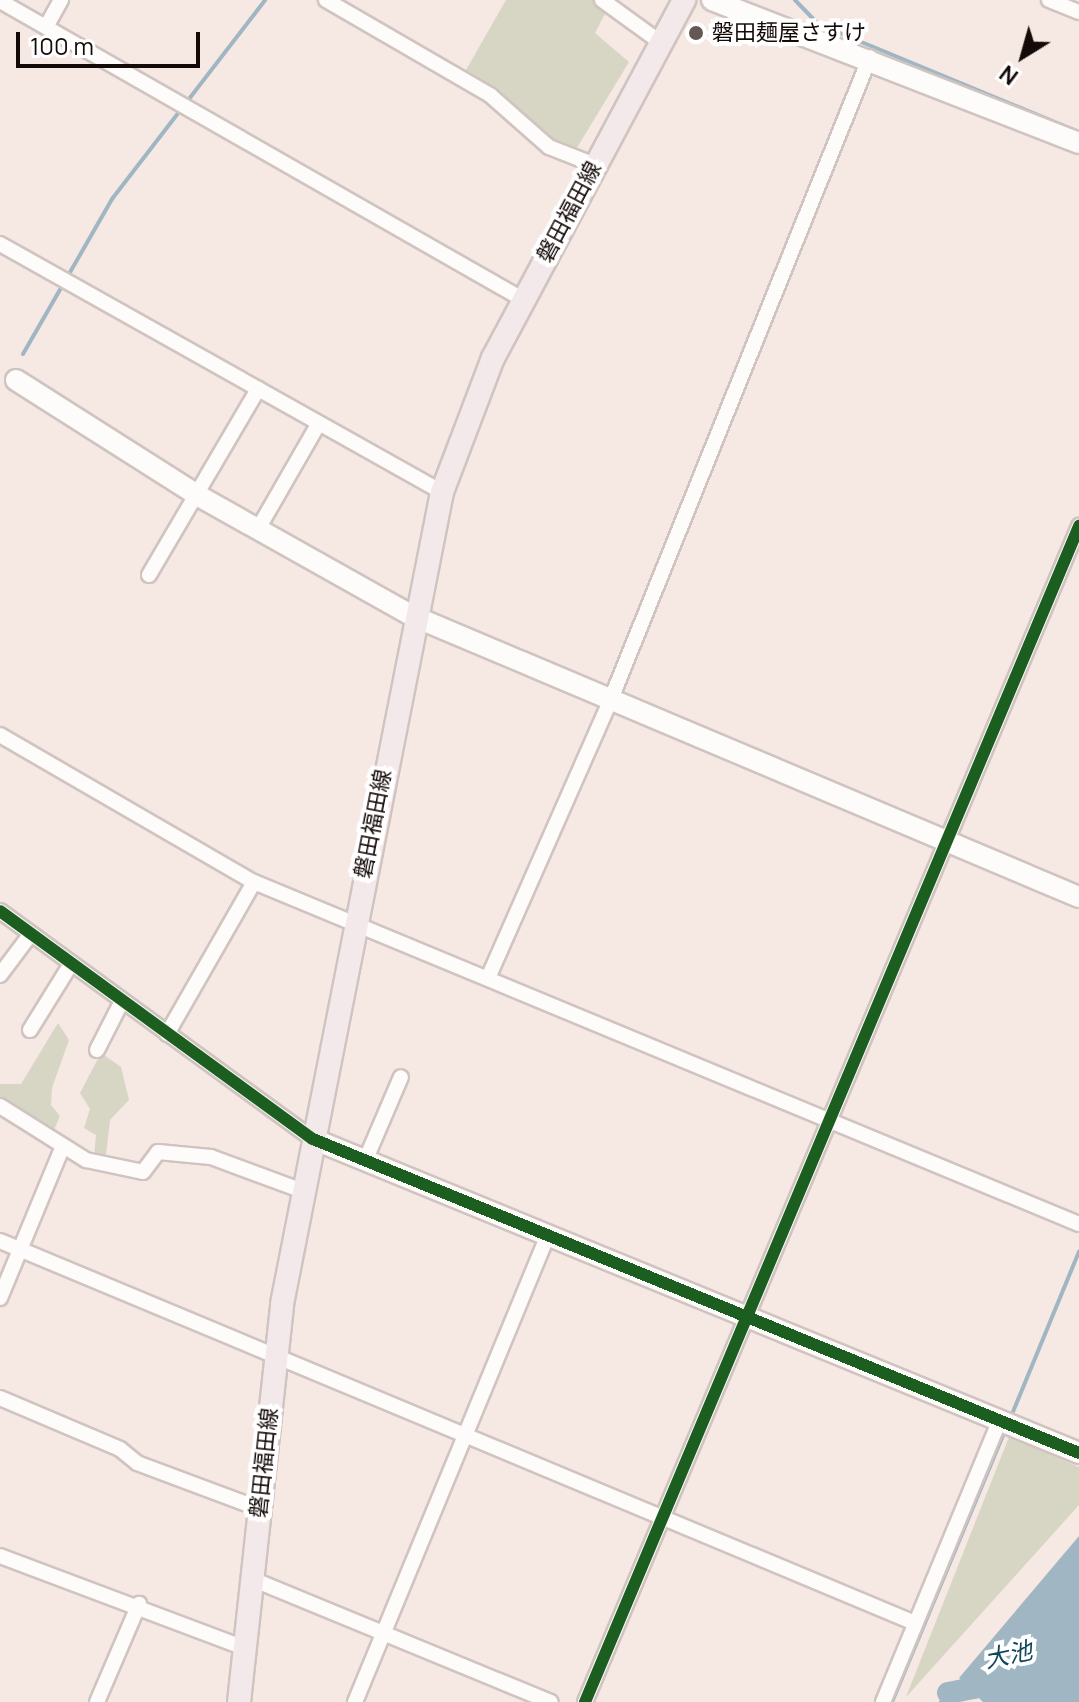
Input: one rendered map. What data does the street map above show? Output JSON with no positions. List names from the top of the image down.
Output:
{
  "streets": {
    "main road": ["磐田福田線"]
  },
  "water": ["大池"],
  "places": ["磐田麺屋さすけ"],
  "scale_bar": "100 m",
  "north": "bottom left"
}
